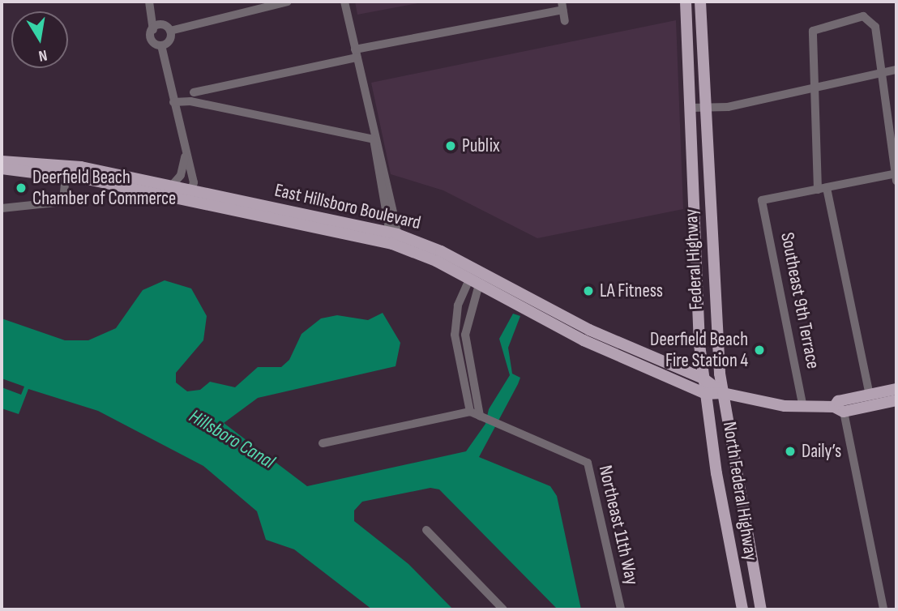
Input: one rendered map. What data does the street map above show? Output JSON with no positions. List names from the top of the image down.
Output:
{
  "streets": {
    "main road": ["East Hillsboro Boulevard", "Federal Highway", "North Federal Highway"],
    "street": ["Southeast 9th Terrace", "Northeast 11th Way"]
  },
  "crossings": [
    ["East Hillsboro Boulevard", "Federal Highway"],
    ["East Hillsboro Boulevard", "Southeast 9th Terrace"],
    ["East Hillsboro Boulevard", "North Federal Highway"],
    ["Federal Highway", "North Federal Highway"]
  ],
  "water": ["Hillsboro Canal"],
  "places": [
    "Publix",
    "Deerfield Beach Chamber of Commerce",
    "LA Fitness",
    "Deerfield Beach Fire Station 4",
    "Daily’s"
  ],
  "north": "bottom"
}
